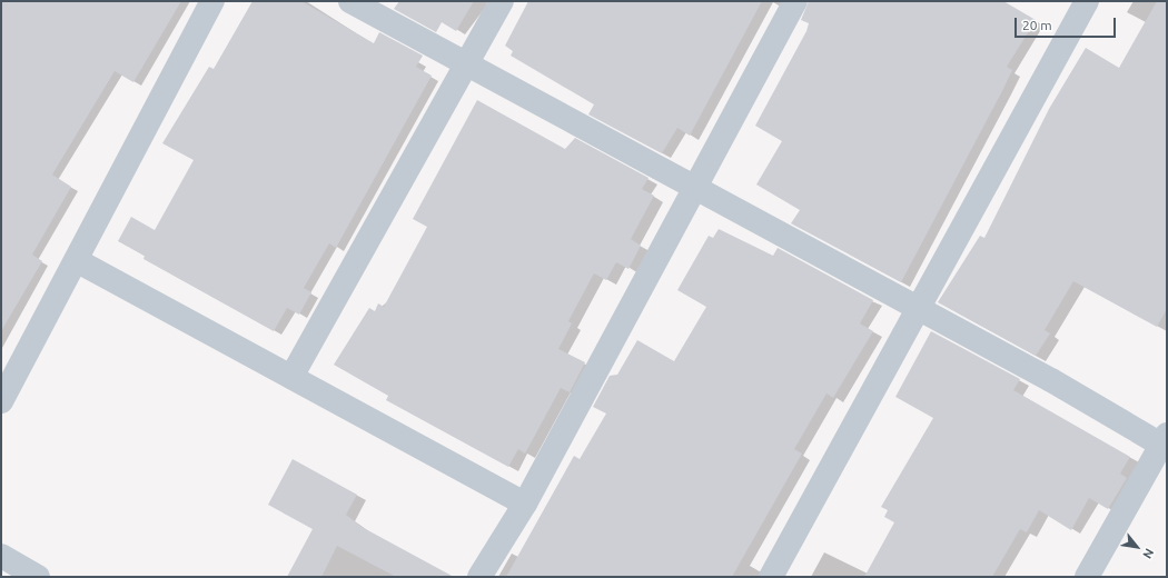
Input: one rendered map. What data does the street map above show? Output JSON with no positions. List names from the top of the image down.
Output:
{
  "scale_bar": "20 m",
  "north": "bottom right"
}
